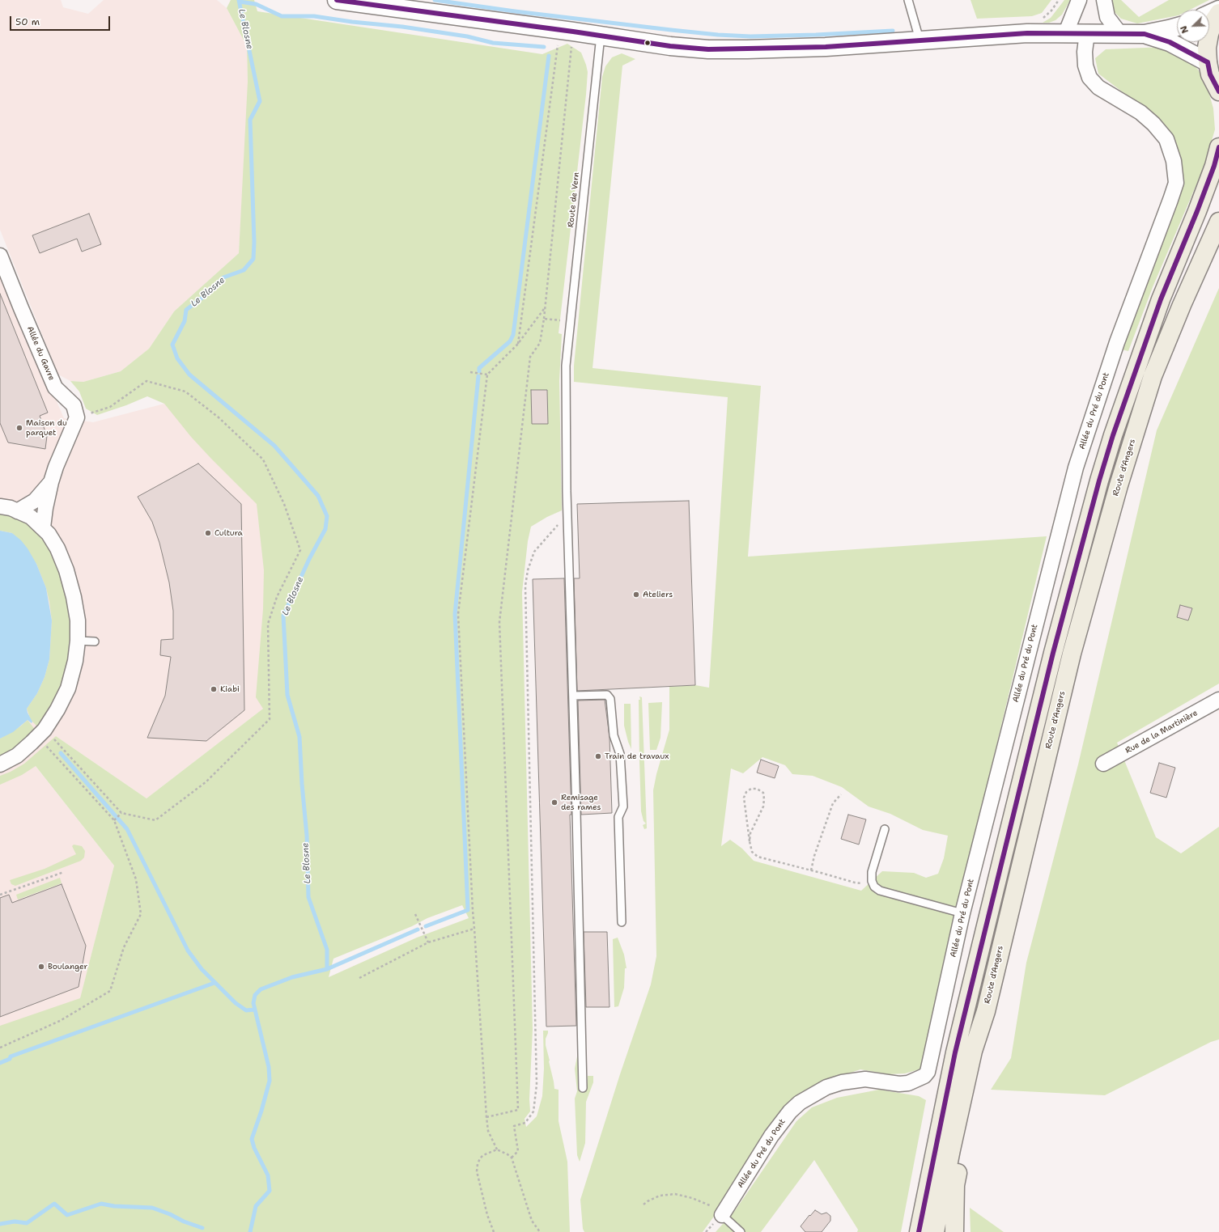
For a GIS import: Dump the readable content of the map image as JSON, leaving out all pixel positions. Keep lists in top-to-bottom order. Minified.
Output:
{"streets":{"main road":["Route d'Angers"],"street":["Allée du Gavre","Allée du Pré du Pont","Rue de la Martinière"],"lane":["Route de Vern"]},"water":["Le Blosne"],"places":["Maison du parquet","Cultura","Ateliers","Kiabi","Train de travaux","Remisage des rames","Boulanger"],"scale_bar":"50 m","north":"bottom left"}
